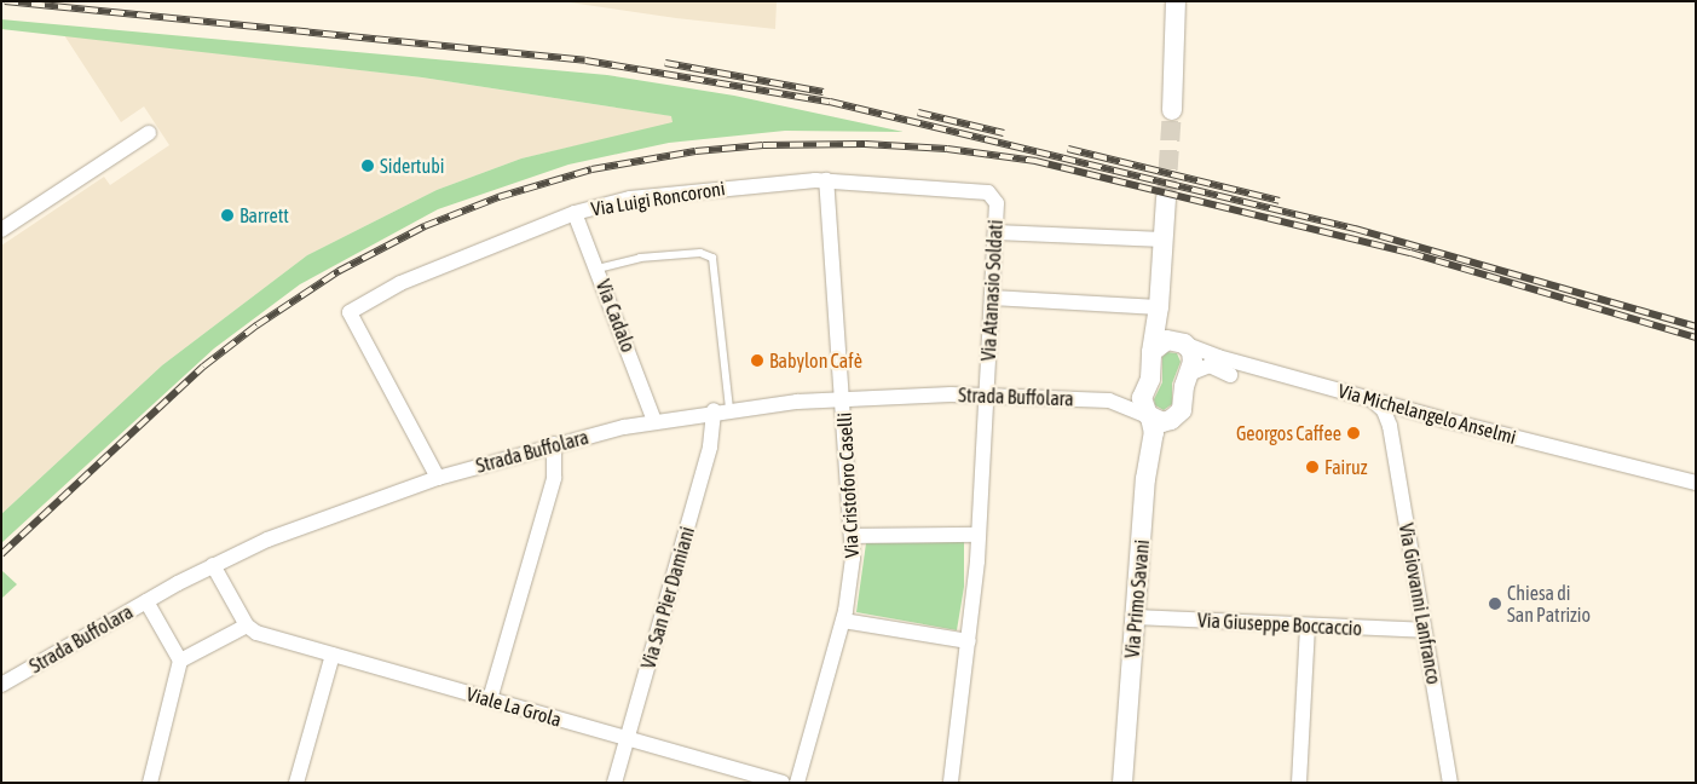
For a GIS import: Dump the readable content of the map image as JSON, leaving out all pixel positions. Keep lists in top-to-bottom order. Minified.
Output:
{"streets":{"street":["Via Luigi Roncoroni","Via Atanasio Soldati","Via Cadalo","Strada Buffolara","Via Michelangelo Anselmi","Via Cristoforo Caselli","Via San Pier Damiani","Via Primo Savani","Via Giovanni Lanfranco","Via Giuseppe Boccaccio","Viale La Grola"]},"crossings":[["Via Luigi Roncoroni","Via Atanasio Soldati"],["Via Luigi Roncoroni","Via Cadalo"],["Via Luigi Roncoroni","Strada Buffolara"],["Via Luigi Roncoroni","Via Cristoforo Caselli"],["Via Atanasio Soldati","Strada Buffolara"],["Via Cadalo","Strada Buffolara"],["Strada Buffolara","Via Cristoforo Caselli"],["Strada Buffolara","Via San Pier Damiani"],["Strada Buffolara","Via Primo Savani"],["Via Michelangelo Anselmi","Via Giovanni Lanfranco"],["Via San Pier Damiani","Viale La Grola"],["Via Primo Savani","Via Giuseppe Boccaccio"],["Via Giovanni Lanfranco","Via Giuseppe Boccaccio"]],"places":["Sidertubi","Barrett","Babylon Cafè","Georgos Caffee","Fairuz","Chiesa di San Patrizio"]}
